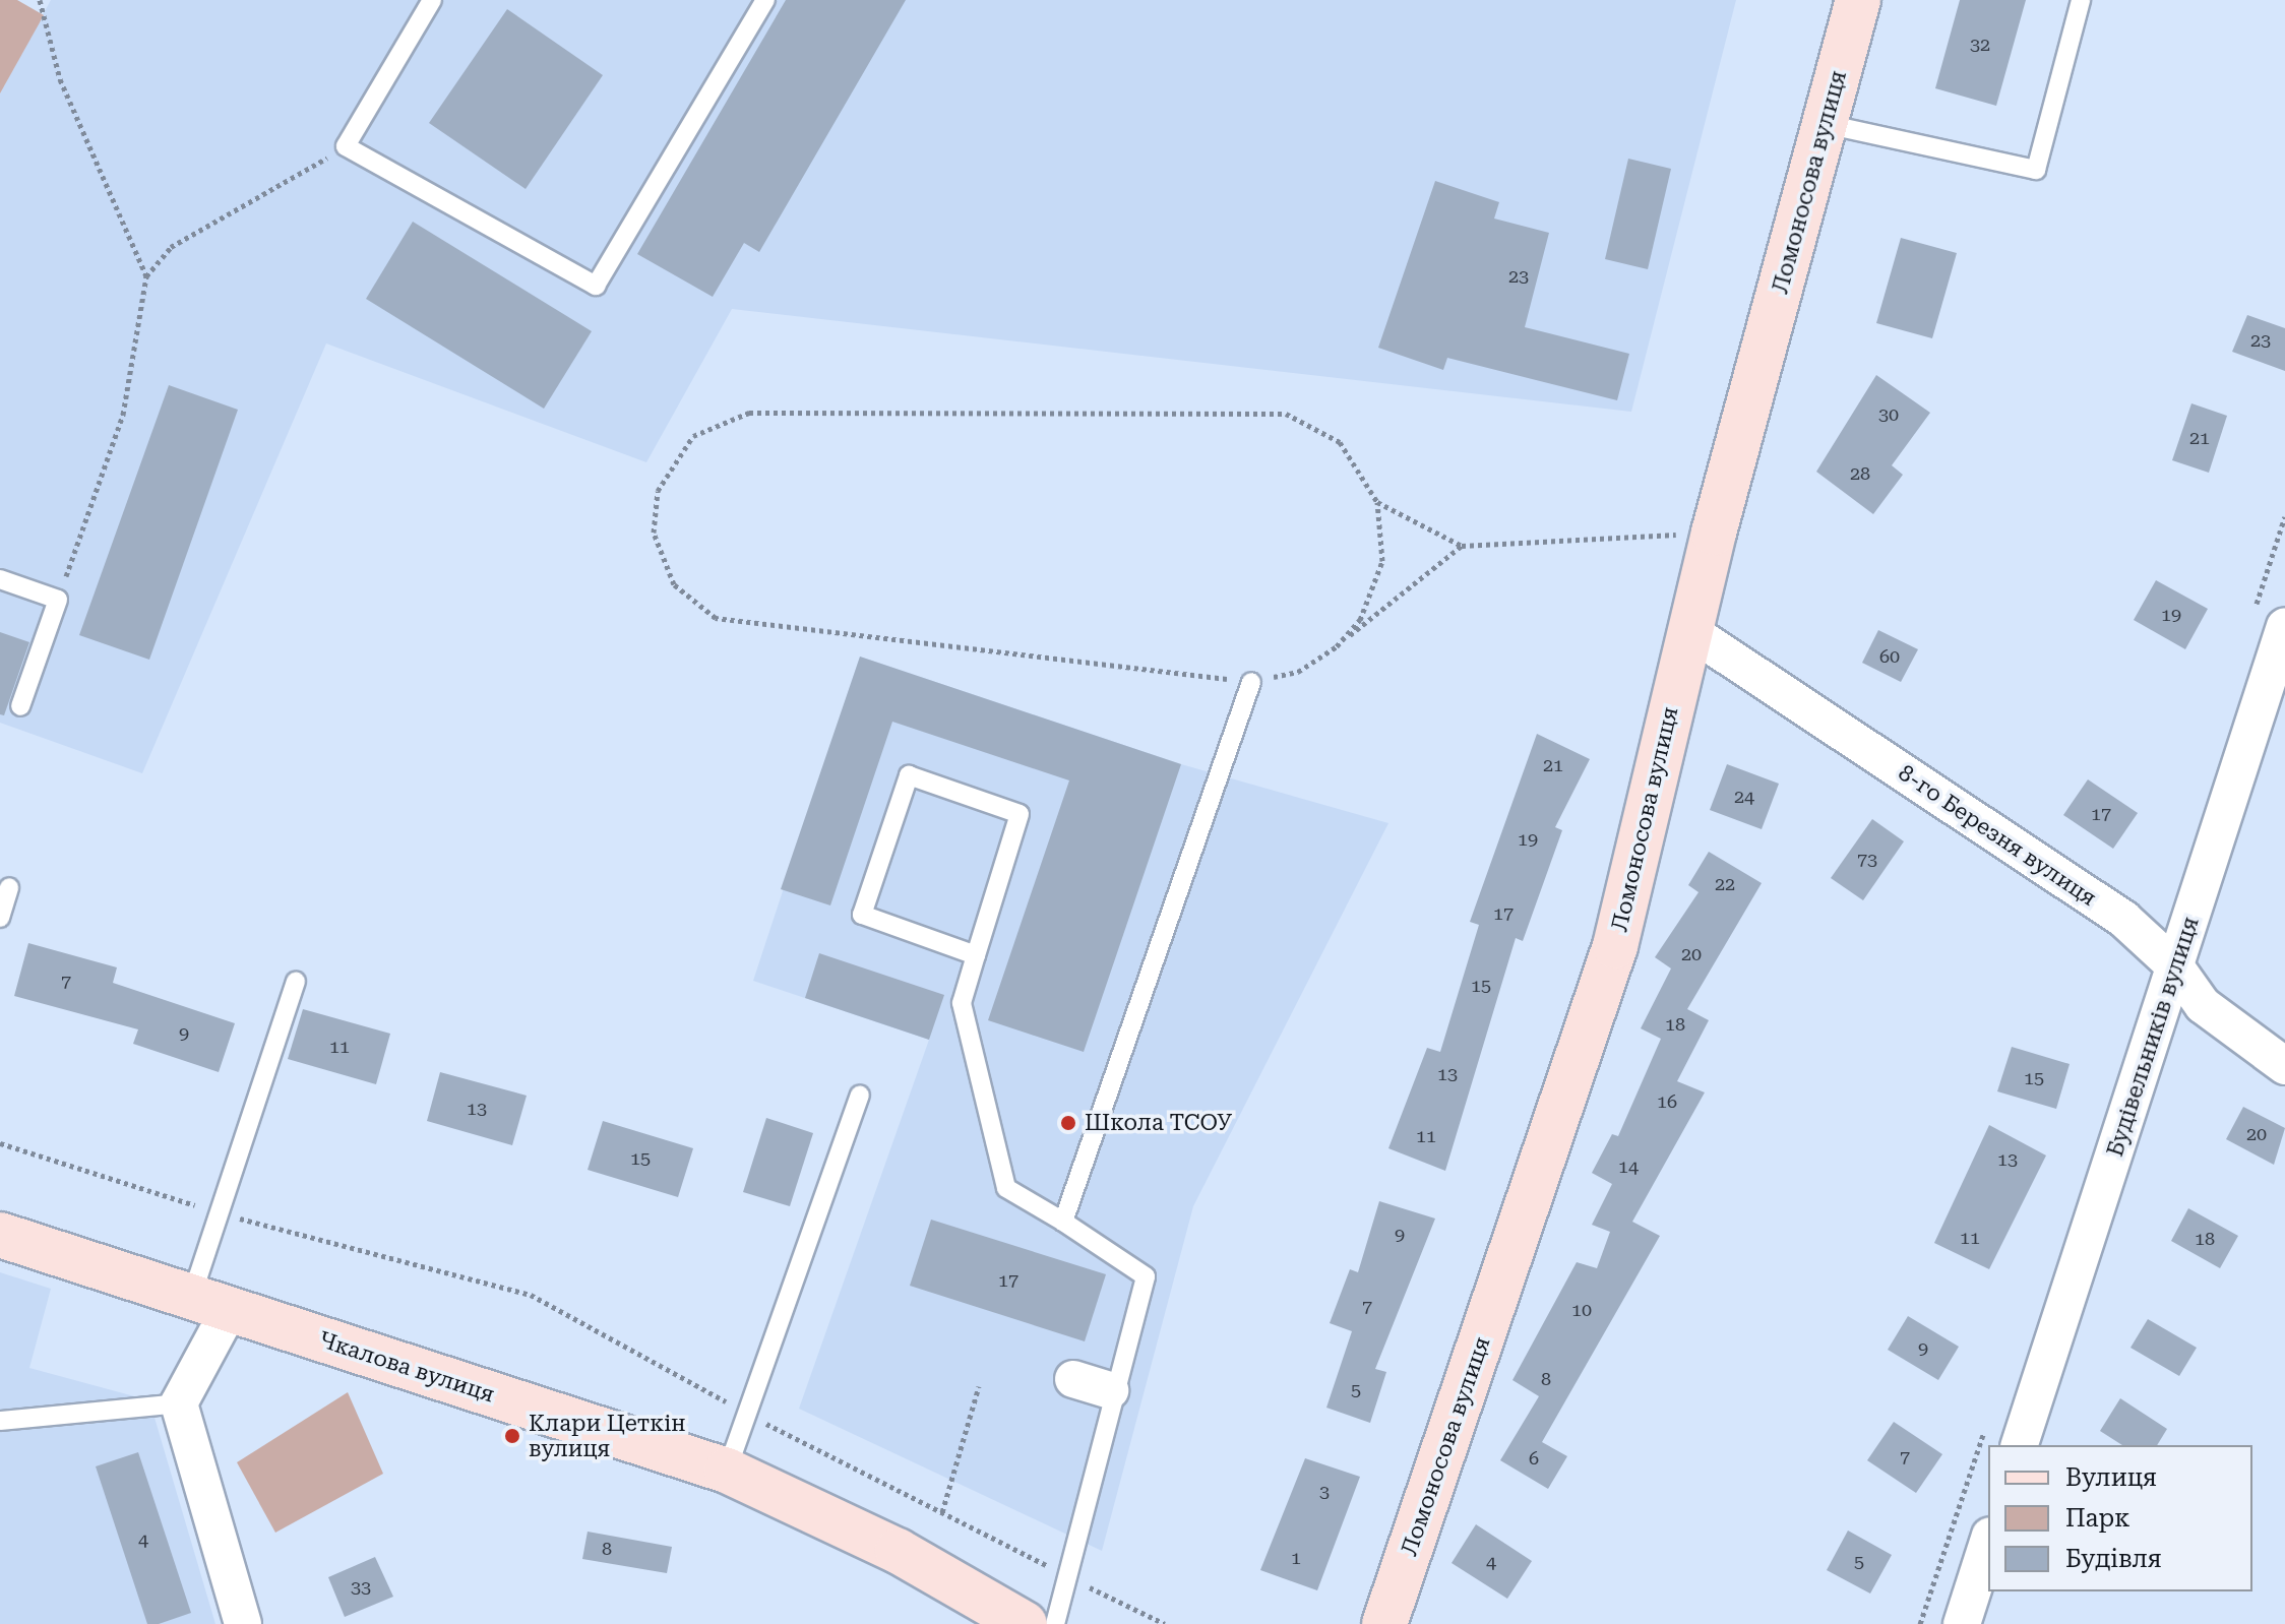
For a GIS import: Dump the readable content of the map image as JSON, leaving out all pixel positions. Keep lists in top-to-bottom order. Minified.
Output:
{"streets":{"street":["Ломоносова вулиця","8-го Березня вулиця","Будівельників вулиця","Чкалова вулиця"]},"crossings":[["Ломоносова вулиця","8-го Березня вулиця"],["8-го Березня вулиця","Будівельників вулиця"]],"places":["Школа ТСОУ","Клари Цеткін вулиця"],"house_numbers":["32","23","23","30","21","28","19","60","21","24","17","19","73","22","17","20","7","15","18","9","11","13","15","16","13","20","11","15","13","14","9","11","18","17","7","10","9","8","5","7","6","3","4","8","1","4","5","33"],"legend":["Вулиця","Парк","Будівля"]}
